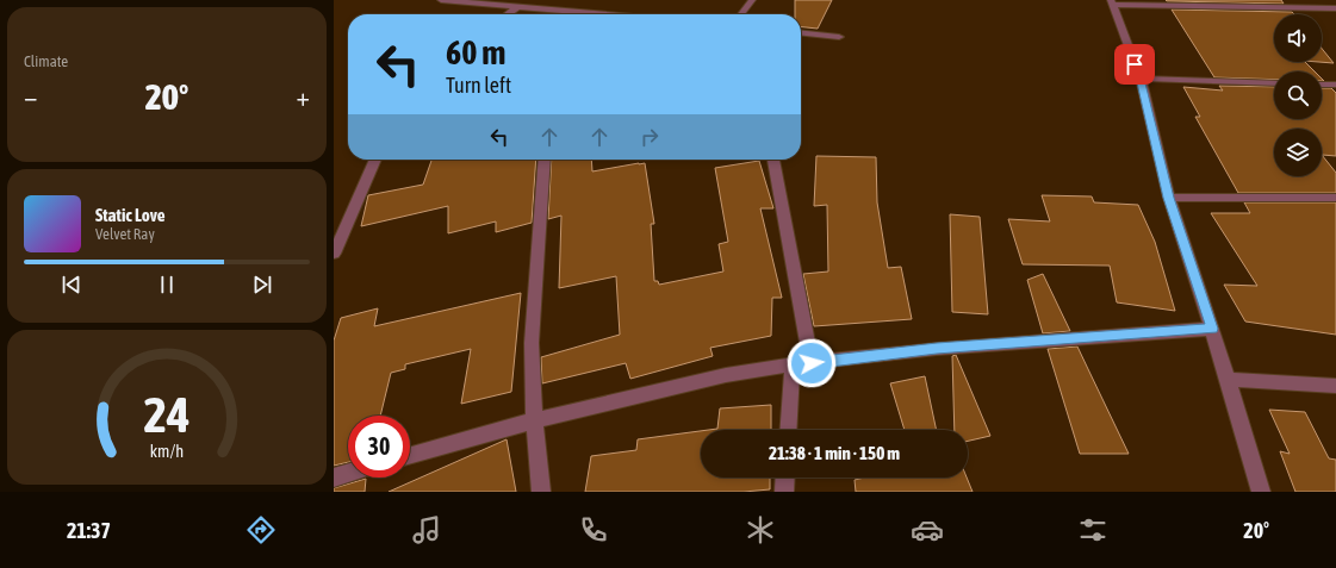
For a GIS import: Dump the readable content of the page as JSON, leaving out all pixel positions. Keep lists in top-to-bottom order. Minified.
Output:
{"page":{"tile":"Climate","turn":["60 m","Turn left"],"heat":["−","20°","+"],"song":["Static Love","Velvet Ray"],"limit":"30","trip":"21:38 · 1 min · 150 m","tabs":["21:37","20°"],"gauge":["24","km/h"]}}
